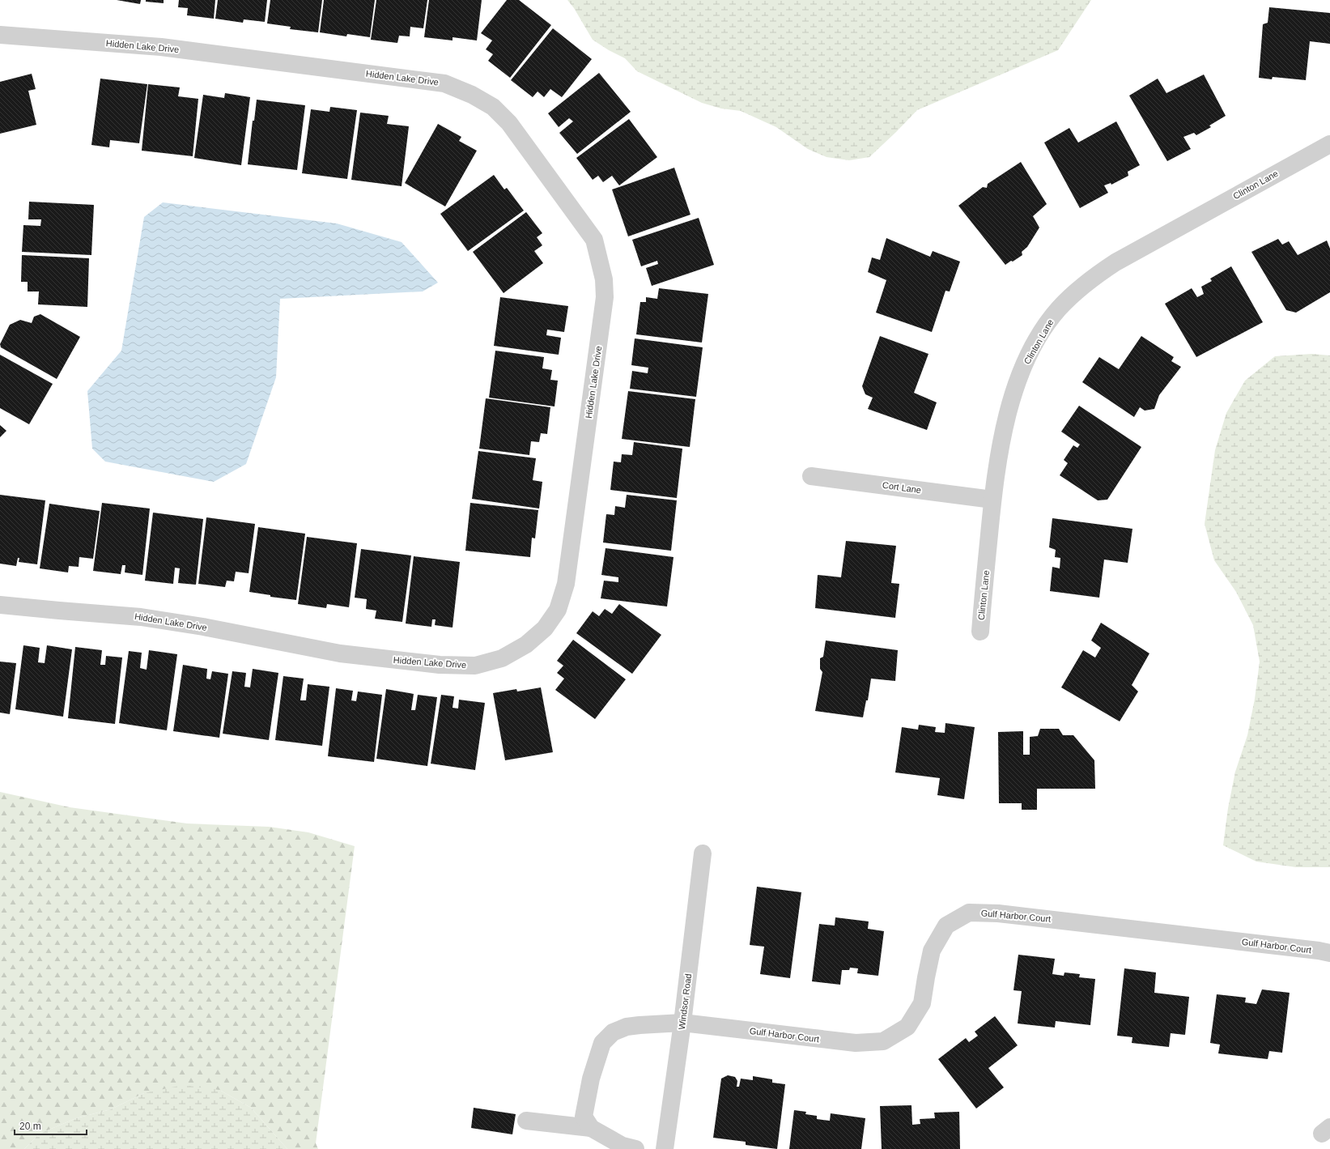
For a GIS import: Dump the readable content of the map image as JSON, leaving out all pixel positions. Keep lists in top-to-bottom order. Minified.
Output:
{"streets":{"street":["Hidden Lake Drive","Clinton Lane","Cort Lane","Gulf Harbor Court","Windsor Road"]},"crossings":[["Clinton Lane","Cort Lane"],["Gulf Harbor Court","Windsor Road"]],"scale_bar":"20 m"}
